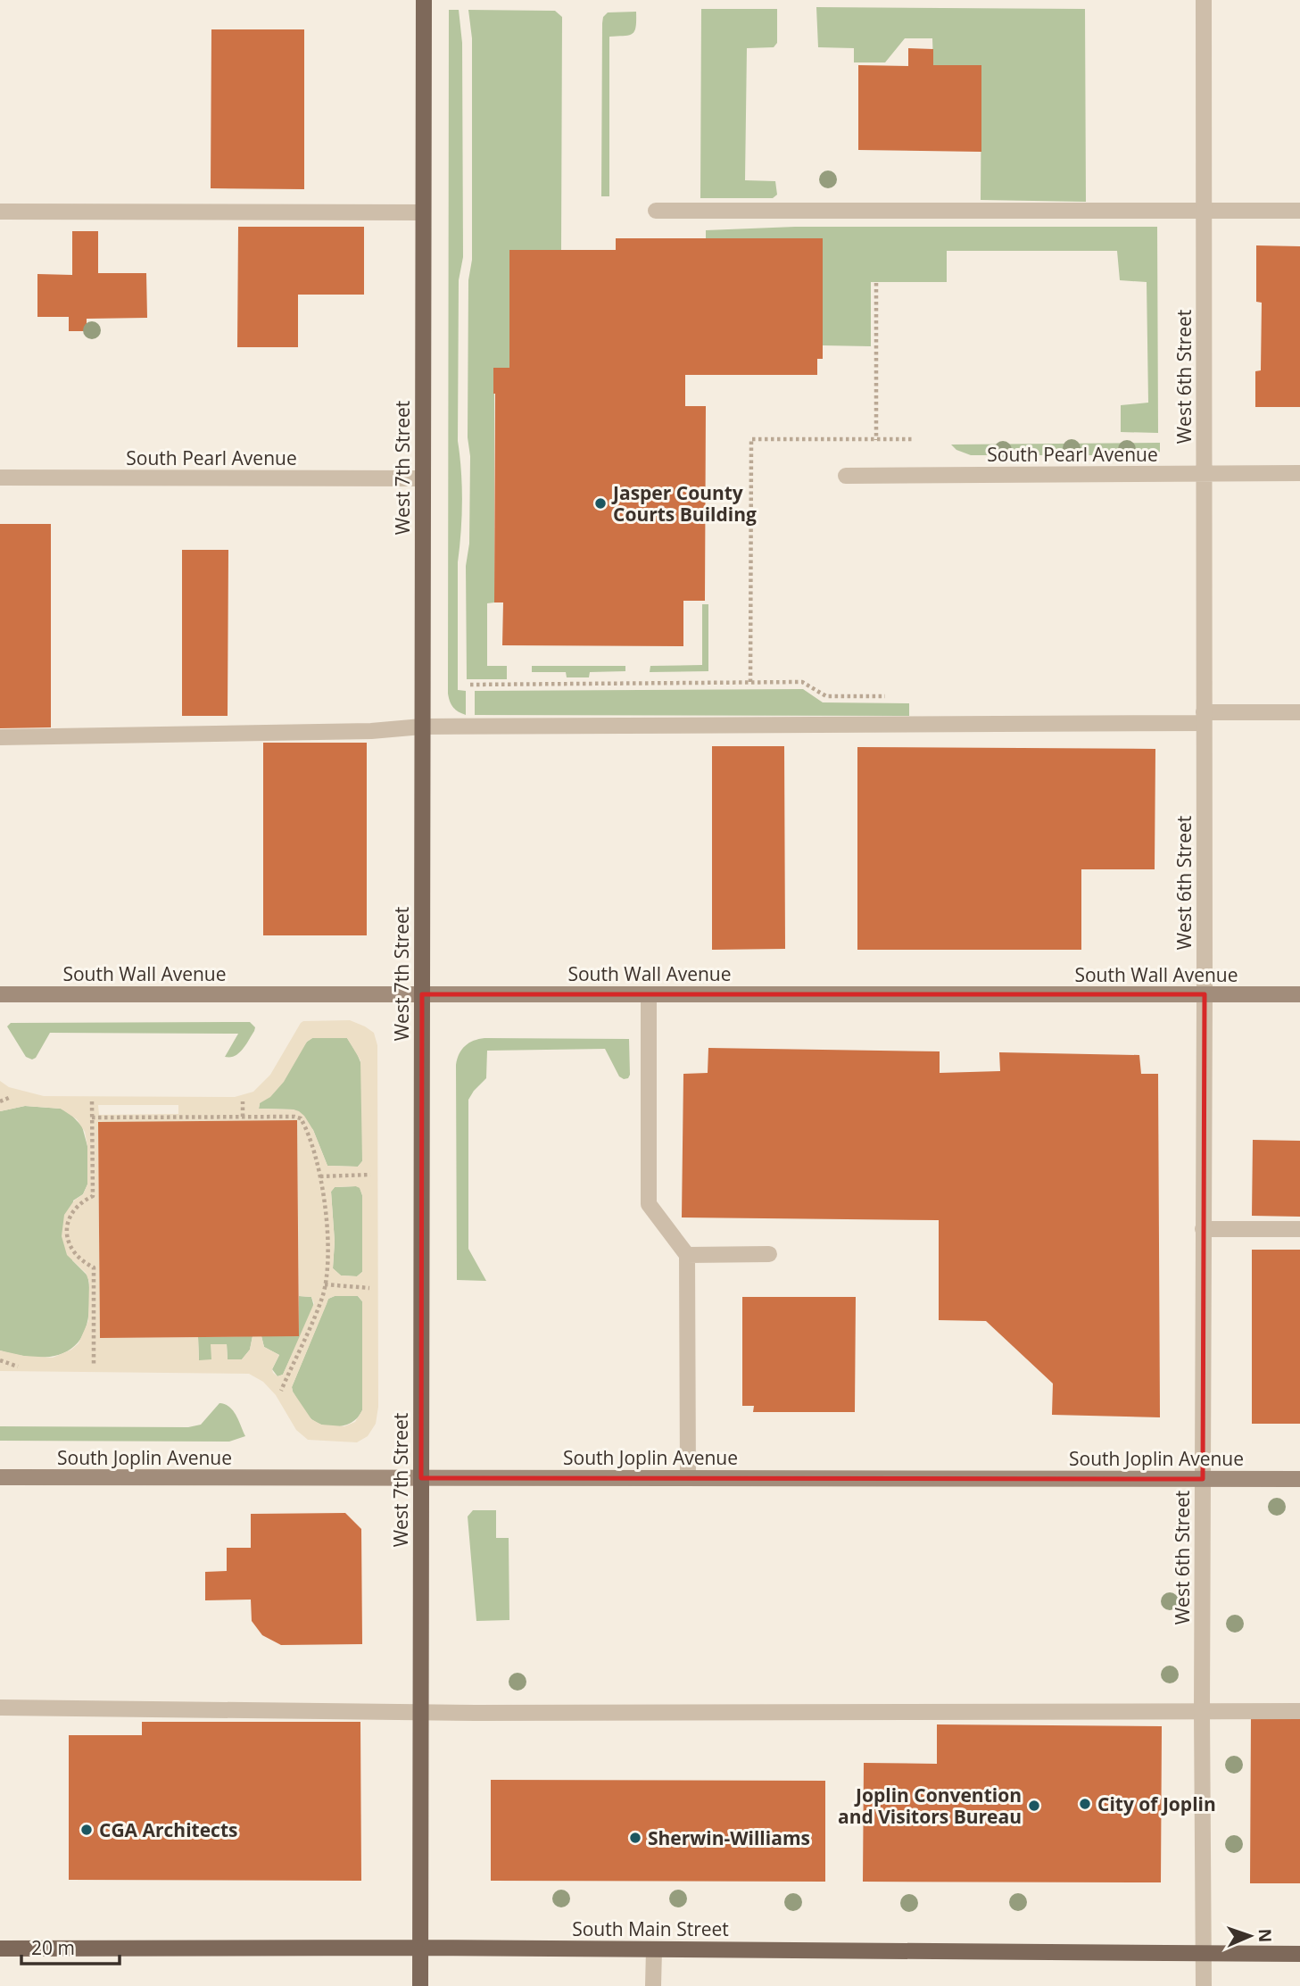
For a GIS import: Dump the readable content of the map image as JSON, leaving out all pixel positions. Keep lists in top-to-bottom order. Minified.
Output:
{"streets":{"main road":["West 7th Street","South Main Street"],"street":["West 6th Street","South Pearl Avenue","South Wall Avenue","South Joplin Avenue"]},"crossings":[["West 6th Street","South Pearl Avenue"],["West 6th Street","South Wall Avenue"],["West 6th Street","South Joplin Avenue"],["West 6th Street","South Main Street"],["South Pearl Avenue","West 7th Street"],["West 7th Street","South Wall Avenue"],["West 7th Street","South Joplin Avenue"],["West 7th Street","South Main Street"]],"places":["Jasper County Courts Building","City of Joplin","Joplin Convention and Visitors Bureau","CGA Architects","Sherwin-Williams"],"scale_bar":"20 m","north":"right"}
